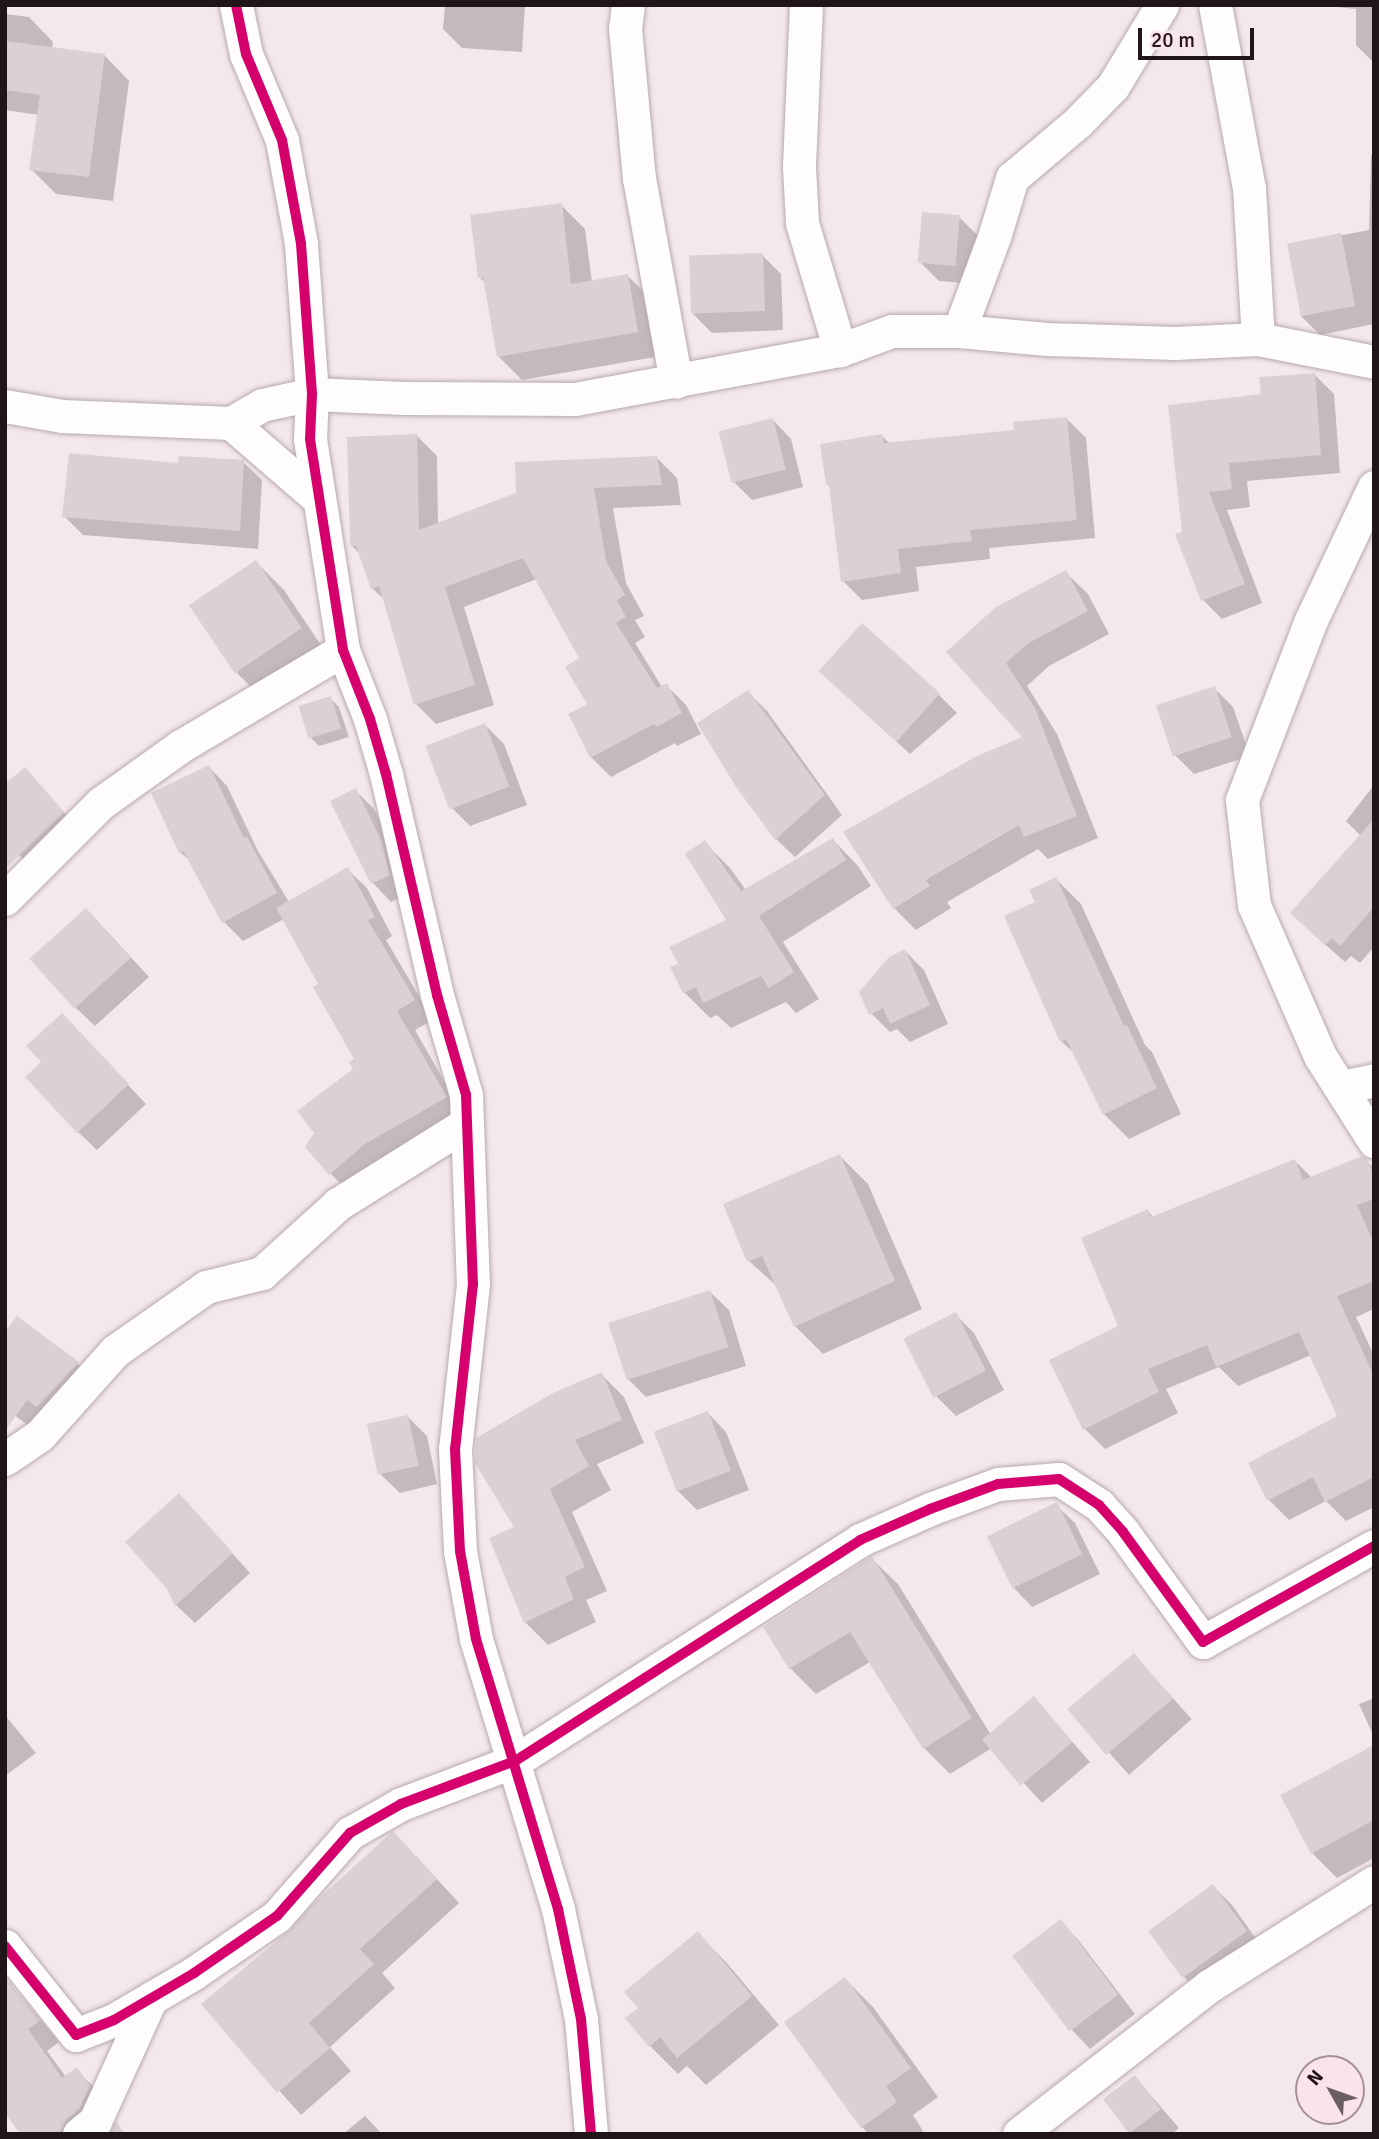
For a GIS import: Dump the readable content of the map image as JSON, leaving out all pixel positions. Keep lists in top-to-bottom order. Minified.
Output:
{"scale_bar":"20 m","north":"top left"}
